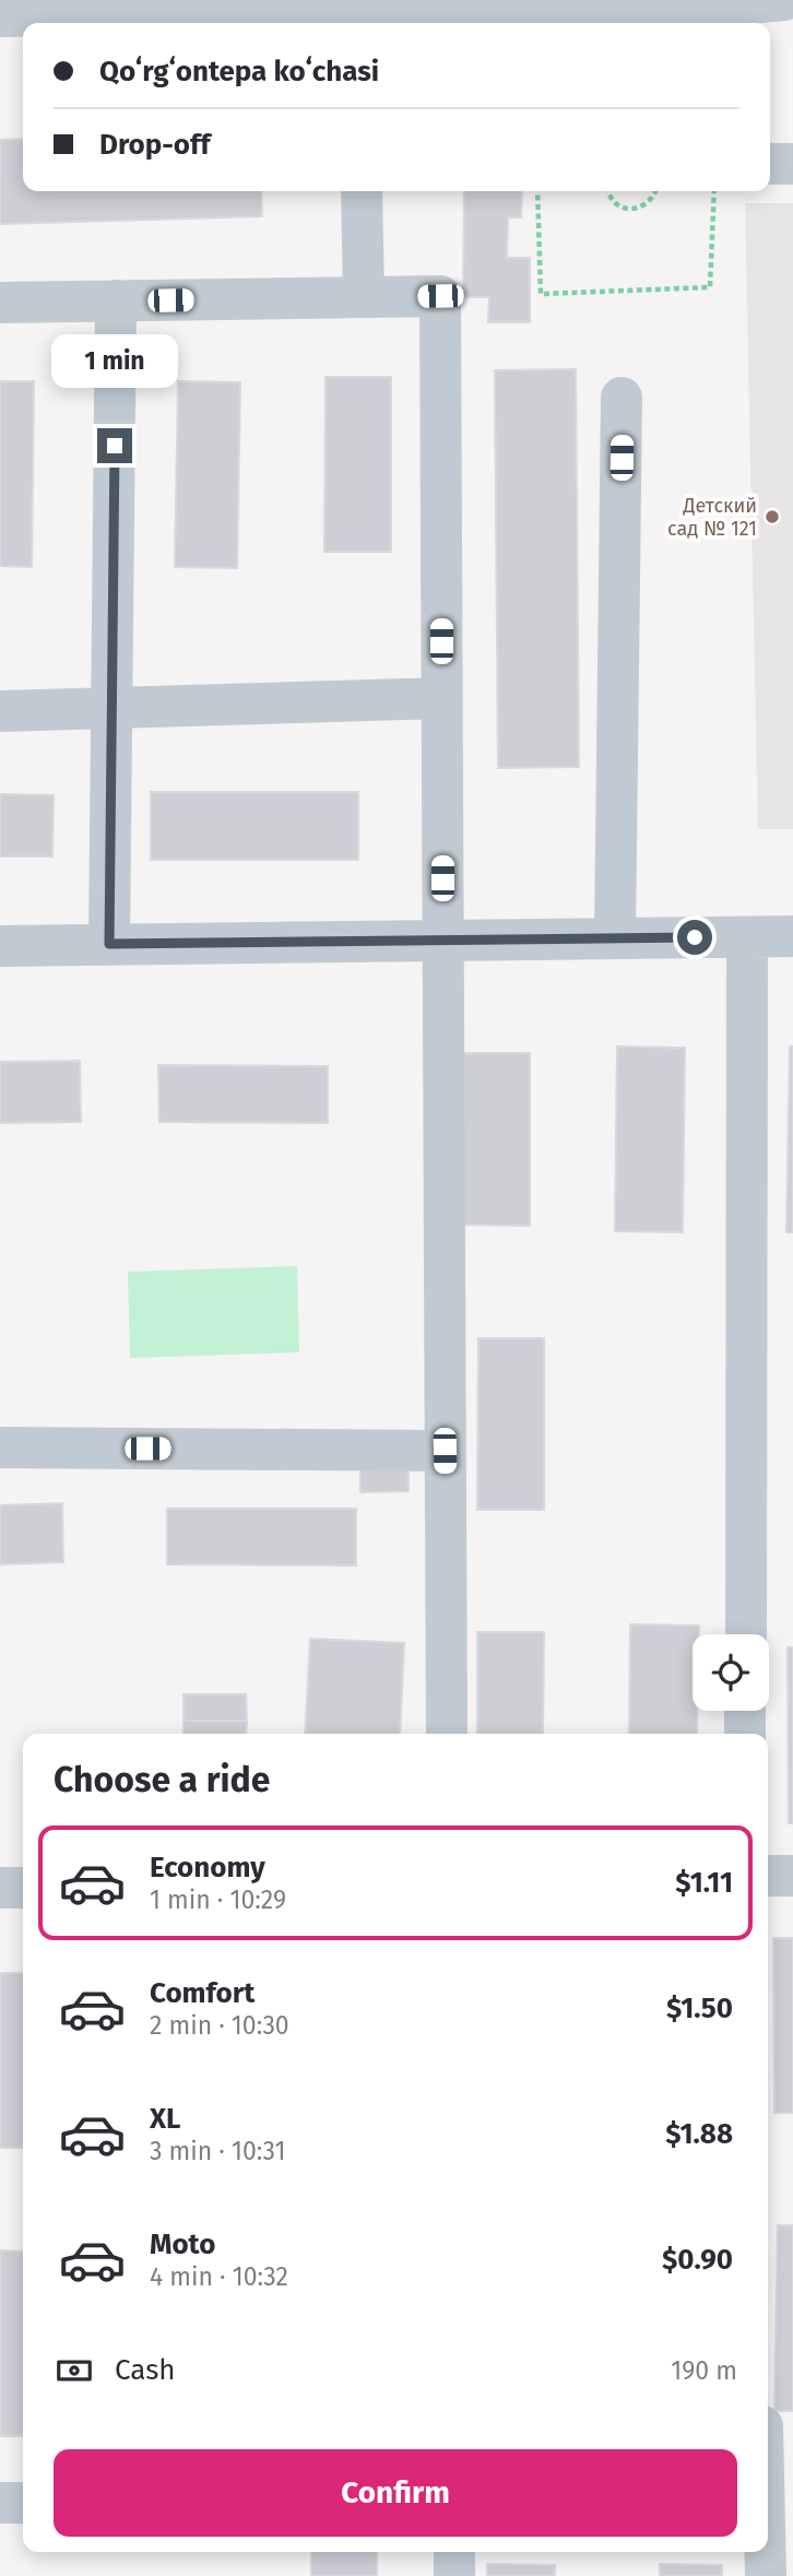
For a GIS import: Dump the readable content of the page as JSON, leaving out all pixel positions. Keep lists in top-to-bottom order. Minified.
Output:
{"places":["Детский сад № 121"],"page":{"banner":["Qoʻrgʻontepa koʻchasi","Drop-off"],"bubble":"1 min","heading":"Choose a ride","list":[{"name":"Economy","note":"1 min · 10:29","value":"$1.11"},{"name":"Comfort","note":"2 min · 10:30","value":"$1.50"},{"name":"XL","note":"3 min · 10:31","value":"$1.88"},{"name":"Moto","note":"4 min · 10:32","value":"$0.90"}],"pay":["Cash","190 m"],"buttons":"Confirm"}}
